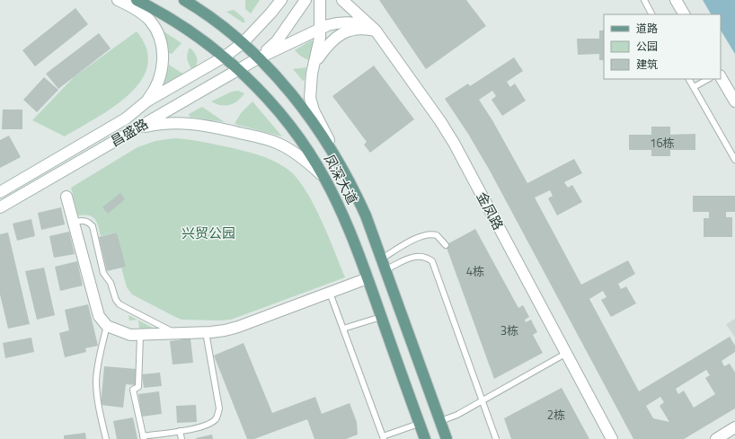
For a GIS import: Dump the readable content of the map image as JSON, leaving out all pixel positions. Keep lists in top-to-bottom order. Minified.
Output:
{"streets":{"main road":["凤深大道"],"street":["昌盛路","金凤路"]},"crossings":[["昌盛路","凤深大道"]],"parks":["兴贸公园"],"house_numbers":["16栋","4栋","3栋","2栋"],"legend":["道路","公园","建筑"]}
